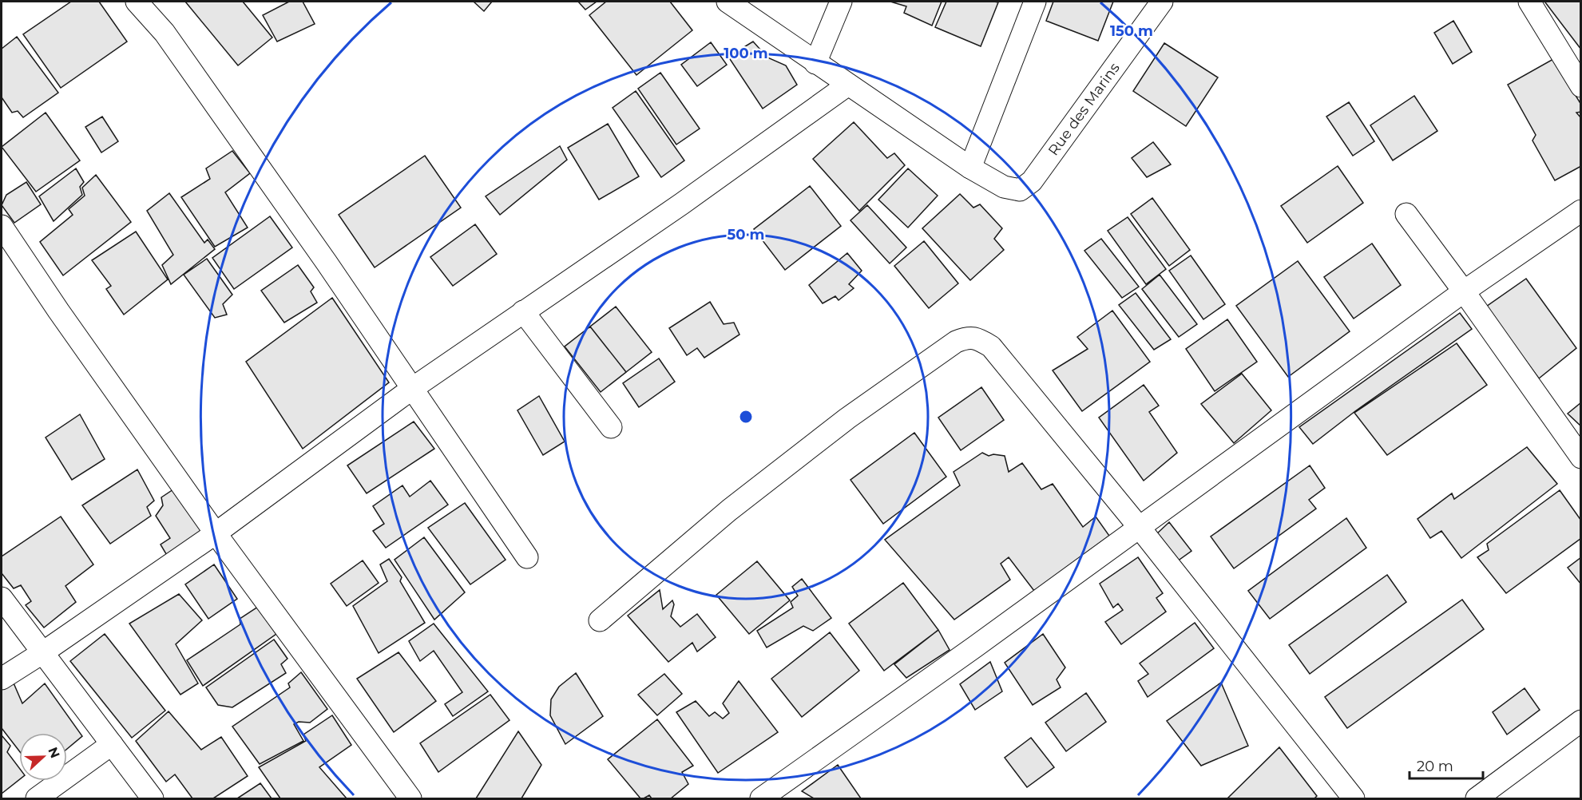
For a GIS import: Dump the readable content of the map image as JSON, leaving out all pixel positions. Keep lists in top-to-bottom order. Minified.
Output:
{"streets":{"street":["Rue des Marins"]},"scale_bar":"20 m","north":"right","rings":["150 m","100 m","50 m"]}
